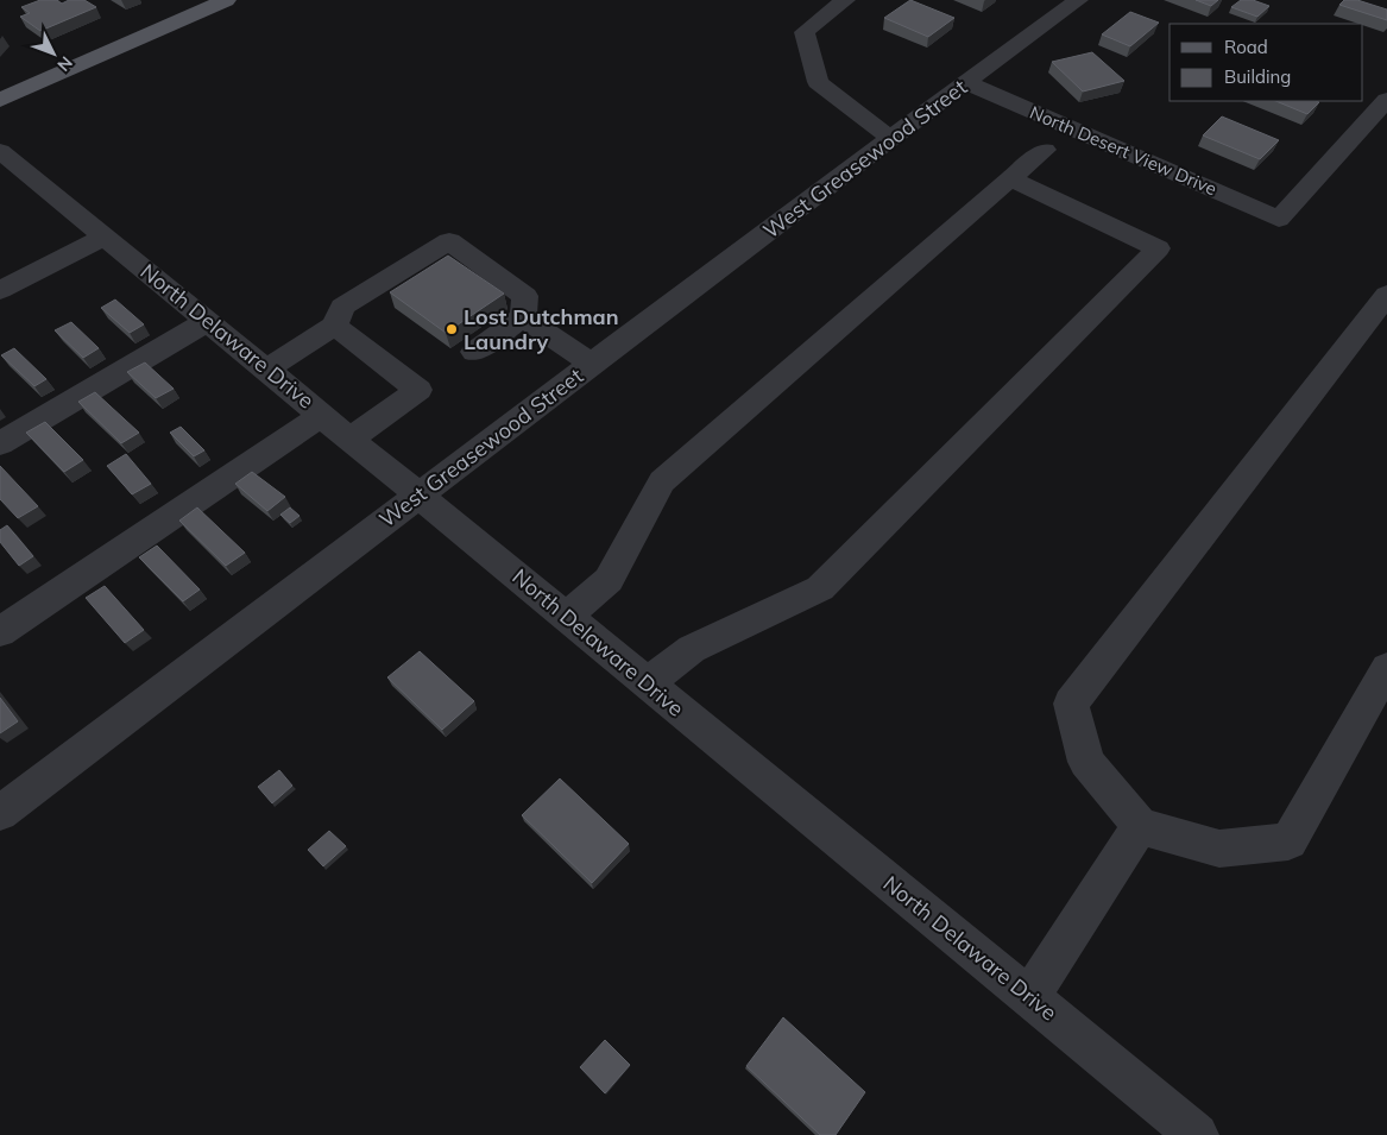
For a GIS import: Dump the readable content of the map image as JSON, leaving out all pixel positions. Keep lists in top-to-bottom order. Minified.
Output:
{"streets":{"street":["North Desert View Drive","West Greasewood Street","North Delaware Drive"]},"crossings":[["North Desert View Drive","West Greasewood Street"],["West Greasewood Street","North Delaware Drive"]],"places":["Lost Dutchman Laundry"],"legend":["Road","Building"],"north":"bottom right"}
